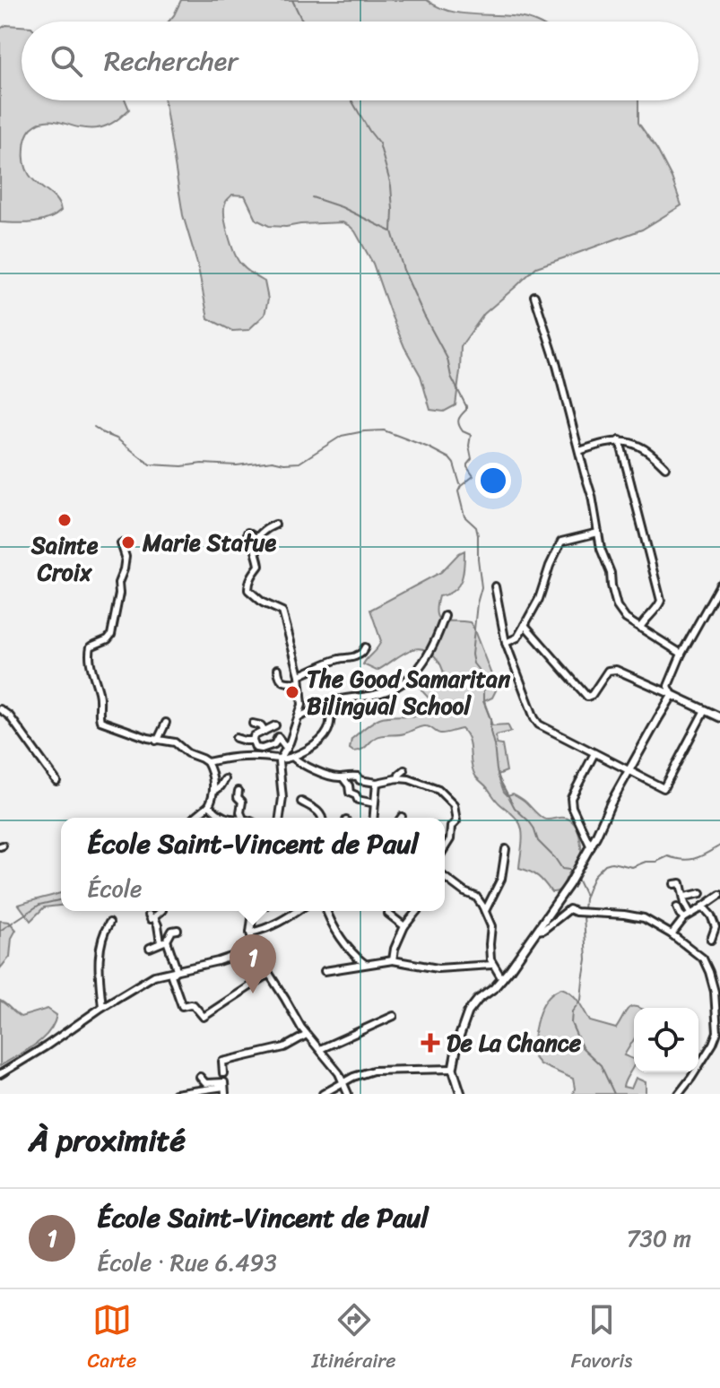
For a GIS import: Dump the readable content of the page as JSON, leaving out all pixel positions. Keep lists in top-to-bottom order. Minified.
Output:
{"places":{"other":["Sainte Croix","Marie Statue","The Good Samaritan Bilingual School"],"health":["De La Chance"]},"page":{"search":"Rechercher","popup":["École Saint-Vincent de Paul","École"],"pins":"1","heading":"À proximité","list":[{"mark":"1","name":"École Saint-Vincent de Paul","note":"École · Rue 6.493","value":"730 m"}],"nav":["Carte","Itinéraire","Favoris"]}}
